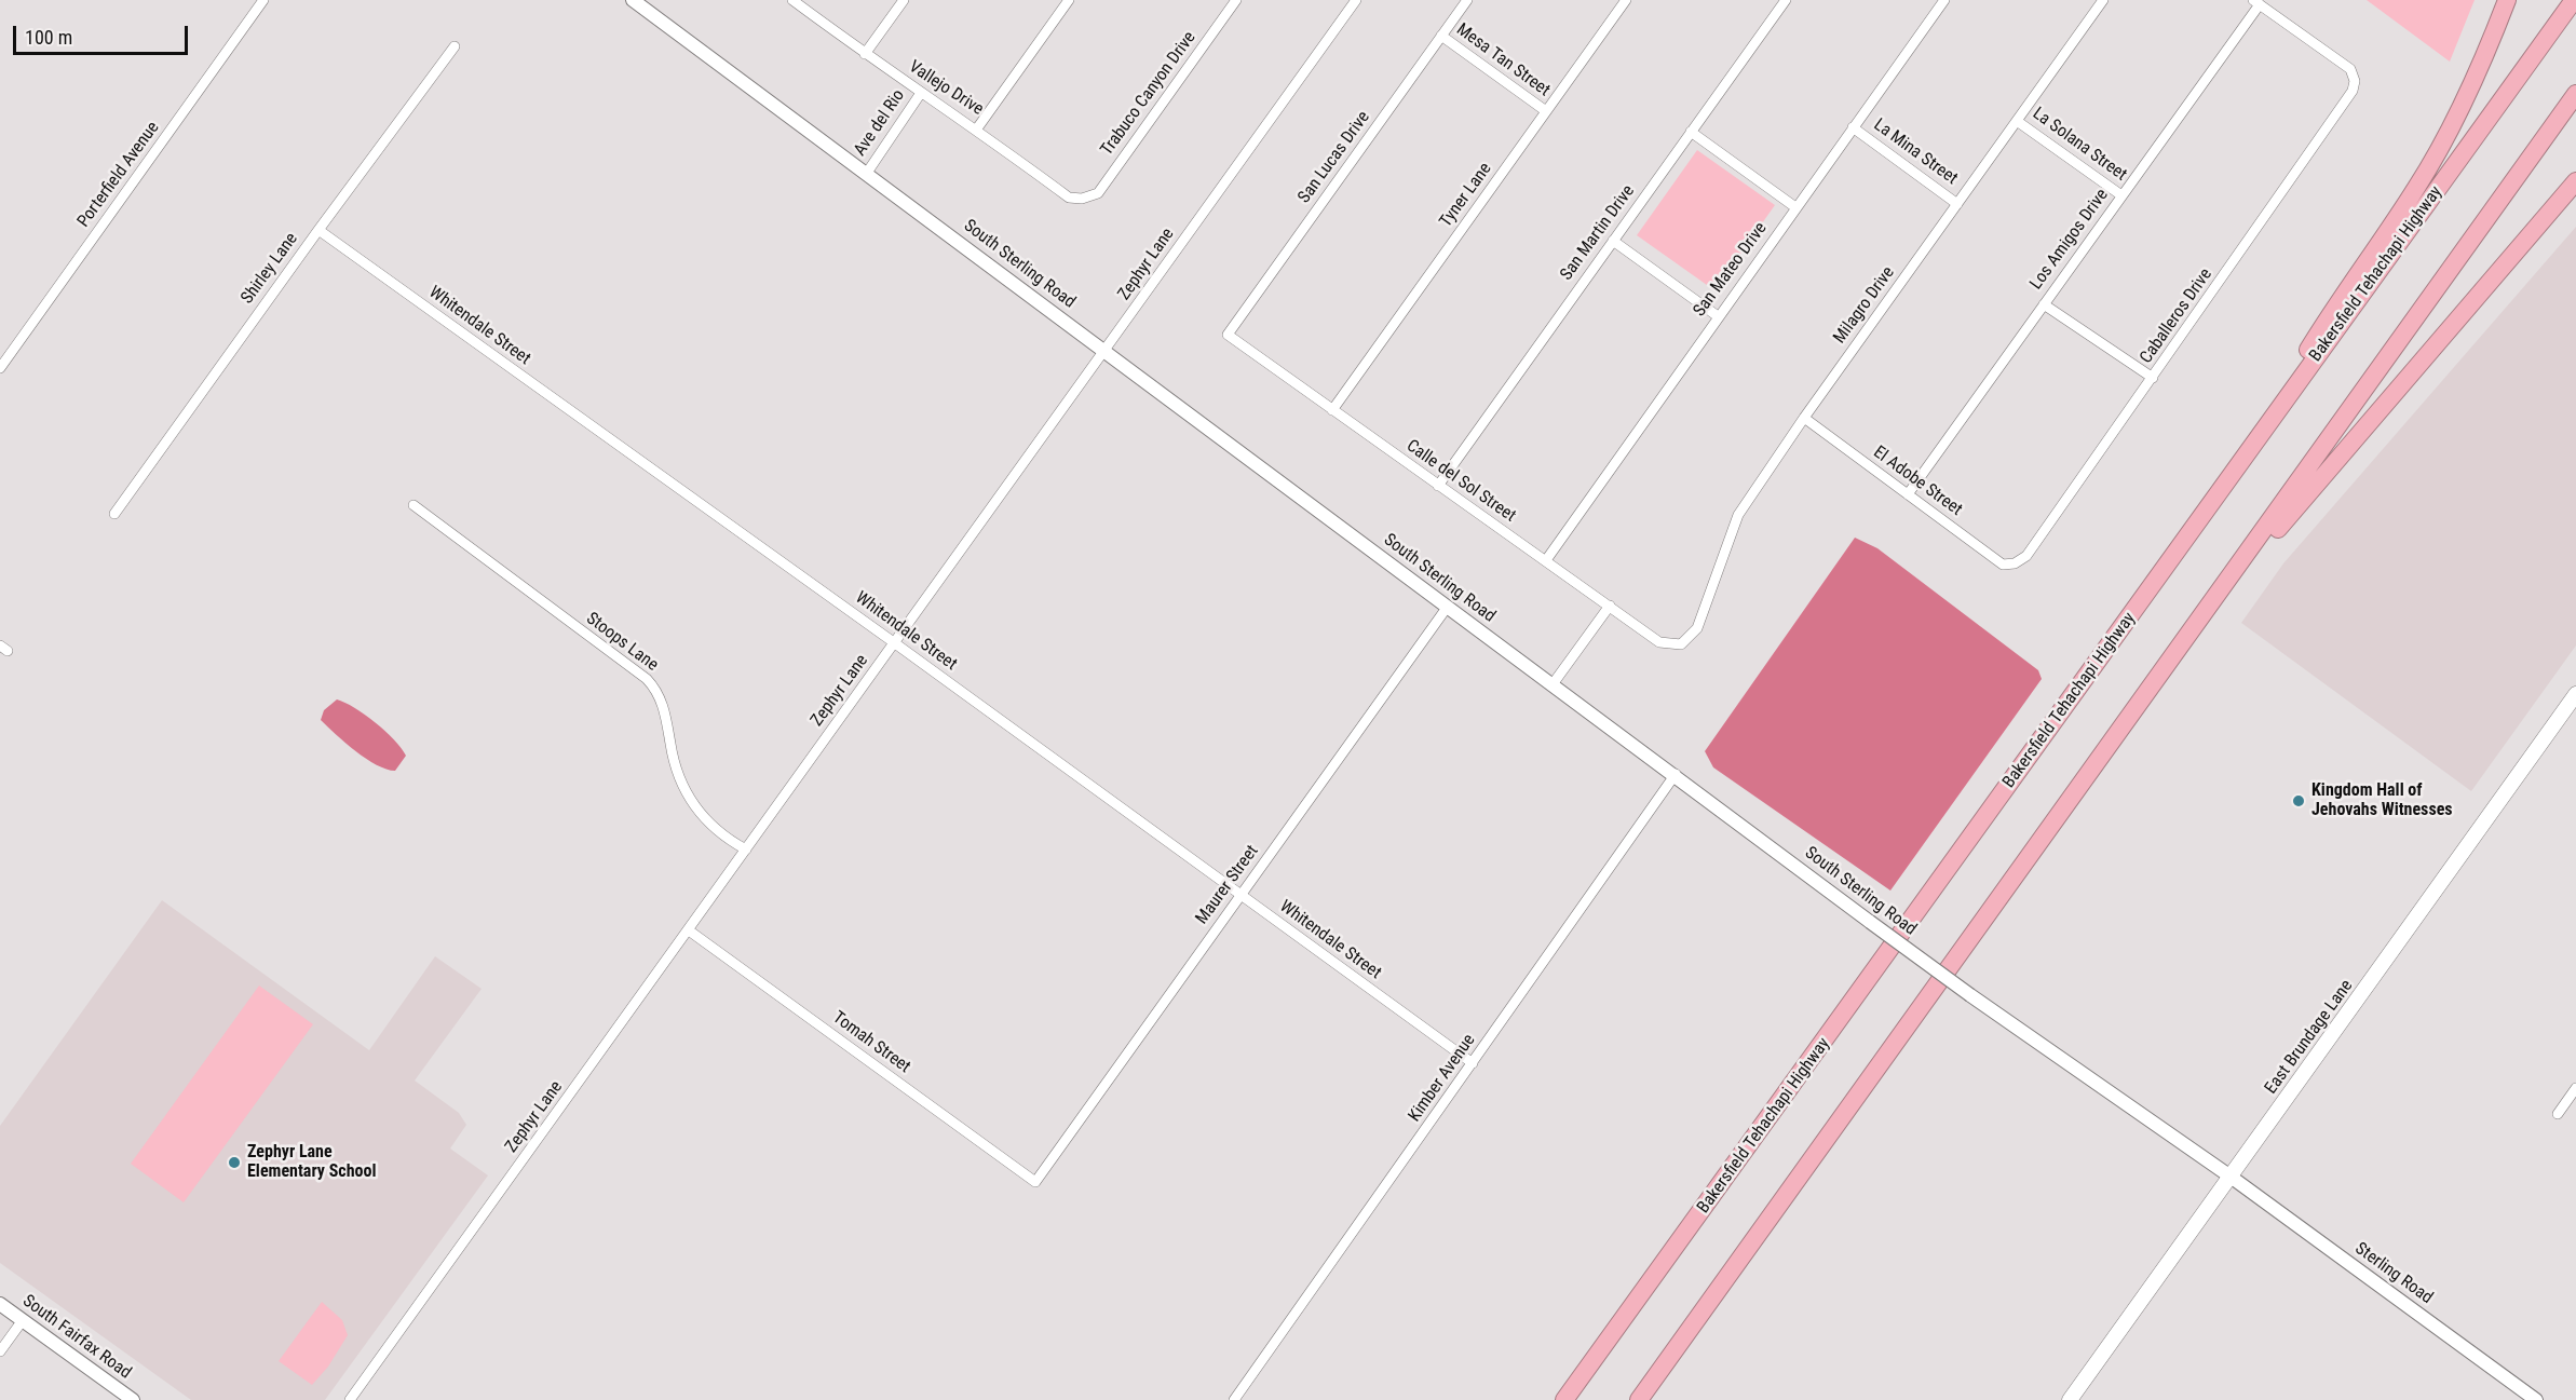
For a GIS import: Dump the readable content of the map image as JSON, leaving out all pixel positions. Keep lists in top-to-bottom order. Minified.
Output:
{"streets":{"highway":["Bakersfield Tehachapi Highway"],"main road":["East Brundage Lane"],"street":["Mesa Tan Street","Vallejo Drive","Trabuco Canyon Drive","Ave del Rio","La Solana Street","La Mina Street","San Lucas Drive","Porterfield Avenue","Tyner Lane","San Martin Drive","Los Amigos Drive","South Sterling Road","Zephyr Lane","Shirley Lane","San Mateo Drive","Milagro Drive","Caballeros Drive","Whitendale Street","Calle del Sol Street","El Adobe Street","Stoops Lane","Maurer Street","Tomah Street","Kimber Avenue","Sterling Road","South Fairfax Road"]},"crossings":[["Mesa Tan Street","San Lucas Drive"],["Mesa Tan Street","Tyner Lane"],["Vallejo Drive","Trabuco Canyon Drive"],["Vallejo Drive","Ave del Rio"],["Ave del Rio","South Sterling Road"],["La Solana Street","Los Amigos Drive"],["La Solana Street","Milagro Drive"],["La Mina Street","San Mateo Drive"],["La Mina Street","Milagro Drive"],["San Lucas Drive","Calle del Sol Street"],["Tyner Lane","Calle del Sol Street"],["San Martin Drive","Calle del Sol Street"],["Los Amigos Drive","Caballeros Drive"],["Los Amigos Drive","El Adobe Street"],["South Sterling Road","Zephyr Lane"],["South Sterling Road","Maurer Street"],["South Sterling Road","East Brundage Lane"],["South Sterling Road","Kimber Avenue"],["South Sterling Road","Sterling Road"],["Zephyr Lane","Whitendale Street"],["Zephyr Lane","Stoops Lane"],["Zephyr Lane","Tomah Street"],["Shirley Lane","Whitendale Street"],["San Mateo Drive","Calle del Sol Street"],["Milagro Drive","Calle del Sol Street"],["Milagro Drive","El Adobe Street"],["Caballeros Drive","El Adobe Street"],["Whitendale Street","Maurer Street"],["Whitendale Street","Kimber Avenue"],["Maurer Street","Tomah Street"],["East Brundage Lane","Sterling Road"]],"places":["Kingdom Hall of Jehovahs Witnesses","Zephyr Lane Elementary School"],"scale_bar":"100 m"}
